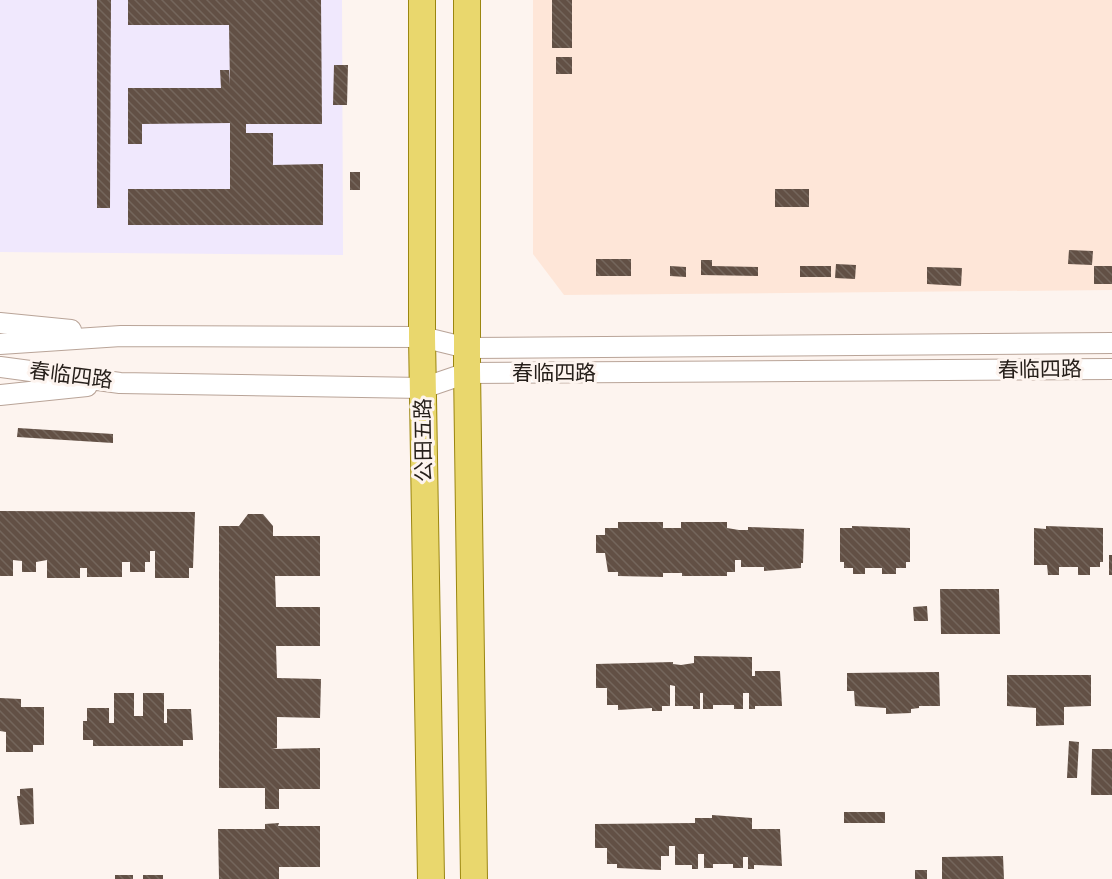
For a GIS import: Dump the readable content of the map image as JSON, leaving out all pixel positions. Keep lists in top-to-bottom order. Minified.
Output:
{"streets":{"main road":["公田五路"],"street":["春临四路"]},"crossings":[["春临四路","公田五路"]]}
